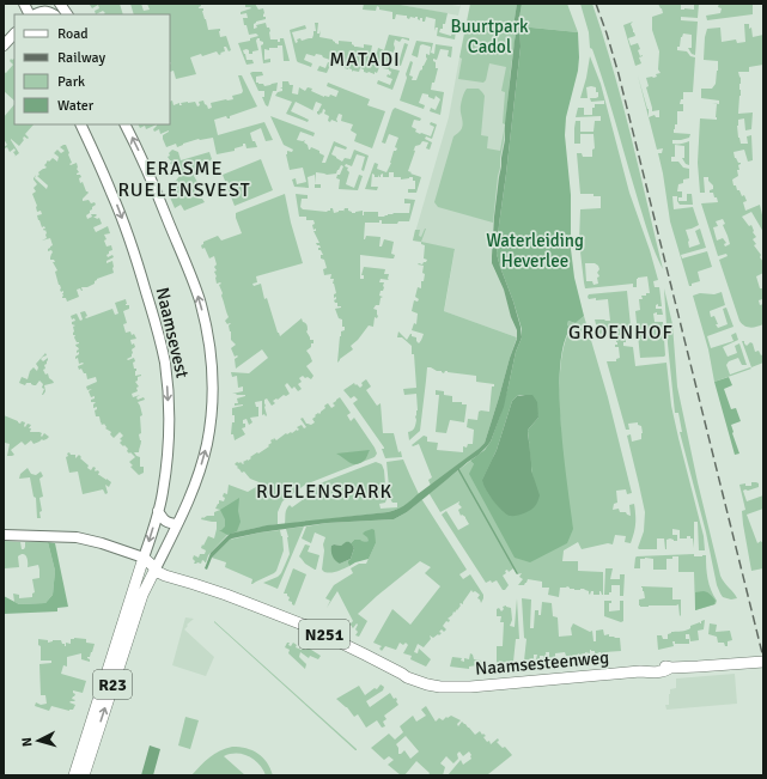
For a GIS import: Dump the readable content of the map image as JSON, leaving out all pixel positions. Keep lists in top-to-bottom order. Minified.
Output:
{"streets":{"main road":["Naamsevest","N251","Naamsesteenweg","R23"]},"crossings":[["Naamsevest","R23"],["Naamsesteenweg","R23"]],"districts":["MATADI","ERASME RUELENSVEST","GROENHOF","RUELENSPARK"],"parks":["Buurtpark Cadol","Waterleiding Heverlee"],"legend":["Road","Railway","Park","Water"],"north":"left"}
